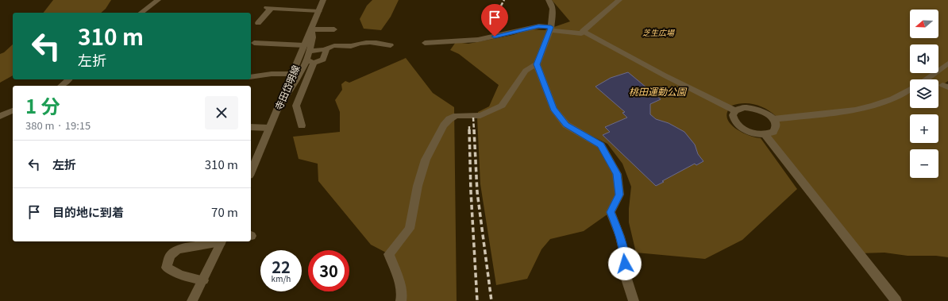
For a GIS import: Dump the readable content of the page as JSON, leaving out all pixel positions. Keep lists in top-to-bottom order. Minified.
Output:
{"streets":{"street":["寺田岱明線"]},"parks":["芝生広場","桃田運動公園"],"north":"left","page":{"map_buttons":["+","−"],"turn":["310 m","左折"],"heading":["1 分","380 m · 19:15"],"list":[{"name":"左折","value":"310 m"},{"name":"目的地に到着","value":"70 m"}],"speed":"22 km/h","limit":"30"}}
